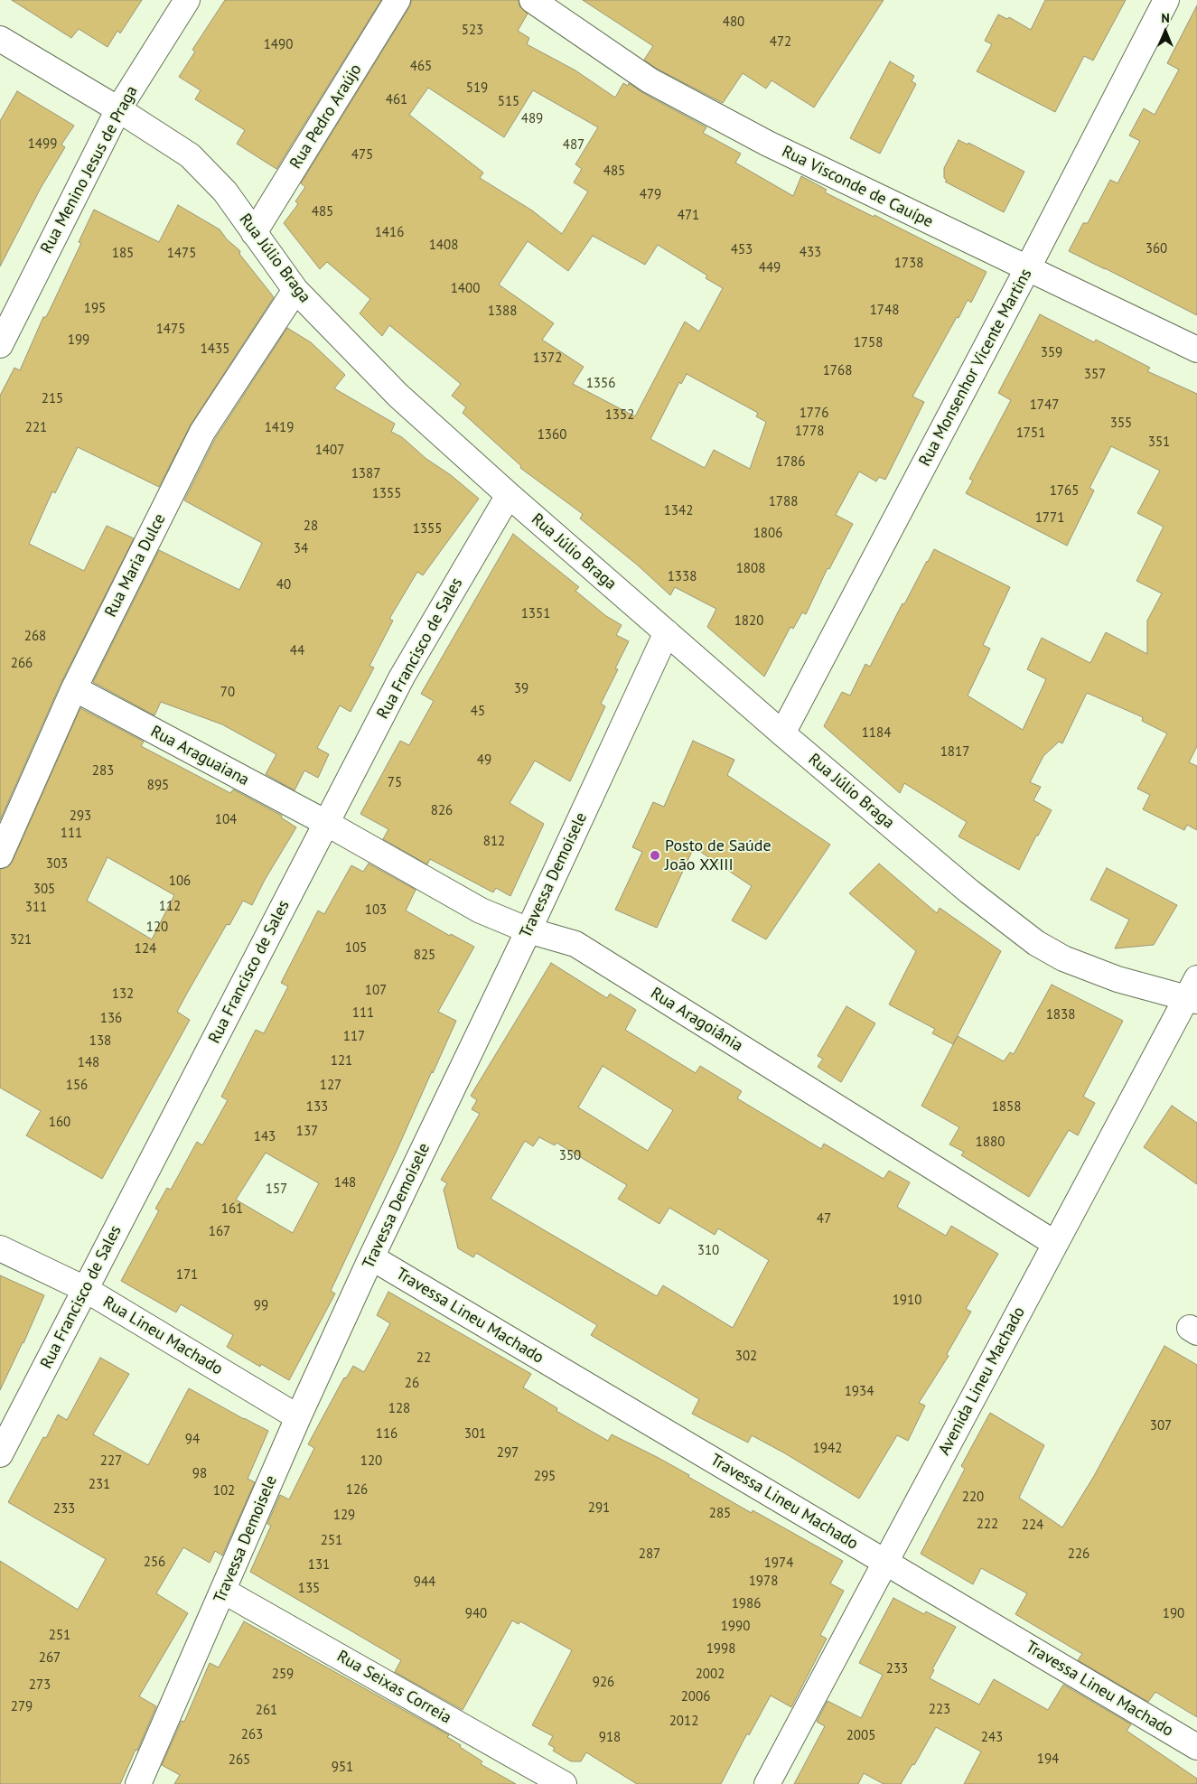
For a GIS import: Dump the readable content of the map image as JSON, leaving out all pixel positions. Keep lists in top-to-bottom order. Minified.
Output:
{"streets":{"street":["Rua Pedro Araújo","Rua Menino Jesus de Praga","Rua Visconde de Cauípe","Rua Júlio Braga","Rua Monsenhor Vicente Martins","Rua Maria Dulce","Rua Francisco de Sales","Rua Araguaiana","Travessa Demoisele","Rua Aragoiânia","Travessa Lineu Machado","Rua Lineu Machado","Avenida Lineu Machado","Rua Seixas Correia"]},"crossings":[["Rua Pedro Araújo","Rua Júlio Braga"],["Rua Menino Jesus de Praga","Rua Júlio Braga"],["Rua Visconde de Cauípe","Rua Monsenhor Vicente Martins"],["Rua Júlio Braga","Rua Monsenhor Vicente Martins"],["Rua Júlio Braga","Rua Maria Dulce"],["Rua Júlio Braga","Rua Francisco de Sales"],["Rua Júlio Braga","Travessa Demoisele"],["Rua Júlio Braga","Avenida Lineu Machado"],["Rua Maria Dulce","Rua Araguaiana"],["Rua Francisco de Sales","Rua Araguaiana"],["Rua Francisco de Sales","Rua Aragoiânia"],["Rua Francisco de Sales","Rua Lineu Machado"],["Rua Araguaiana","Rua Aragoiânia"],["Travessa Demoisele","Rua Aragoiânia"],["Travessa Demoisele","Travessa Lineu Machado"],["Travessa Demoisele","Rua Lineu Machado"],["Travessa Demoisele","Rua Seixas Correia"],["Rua Aragoiânia","Avenida Lineu Machado"],["Travessa Lineu Machado","Avenida Lineu Machado"]],"places":["Posto de Saúde João XXIII"],"house_numbers":["480","523","472","1490","465","519","461","515","489","1499","487","475","485","479","485","471","1416","1408","360","453","433","185","1475","1738","449","1400","195","1748","1388","1475","199","1758","1435","359","1372","1768","357","1356","215","1747","1776","1352","355","221","1419","1778","1751","1360","351","1407","1786","1387","1765","1355","1788","1342","1771","28","1355","1806","34","1808","1338","40","1351","1820","268","44","266","39","70","45","1184","1817","49","283","75","895","826","293","104","111","812","303","106","305","112","311","103","120","321","105","124","825","107","132","111","1838","136","117","138","121","148","156","127","133","1858","160","137","143","1880","350","148","157","161","47","167","310","171","1910","99","302","22","26","1934","128","307","116","301","94","1942","297","227","120","98","295","231","126","102","220","291","233","285","129","222","224","251","287","226","256","1974","131","1978","944","135","1986","940","190","1990","251","1998","267","233","259","2002","926","273","2006","279","223","261","2012","263","2005","918","243","194","265","951"],"north":"top"}
